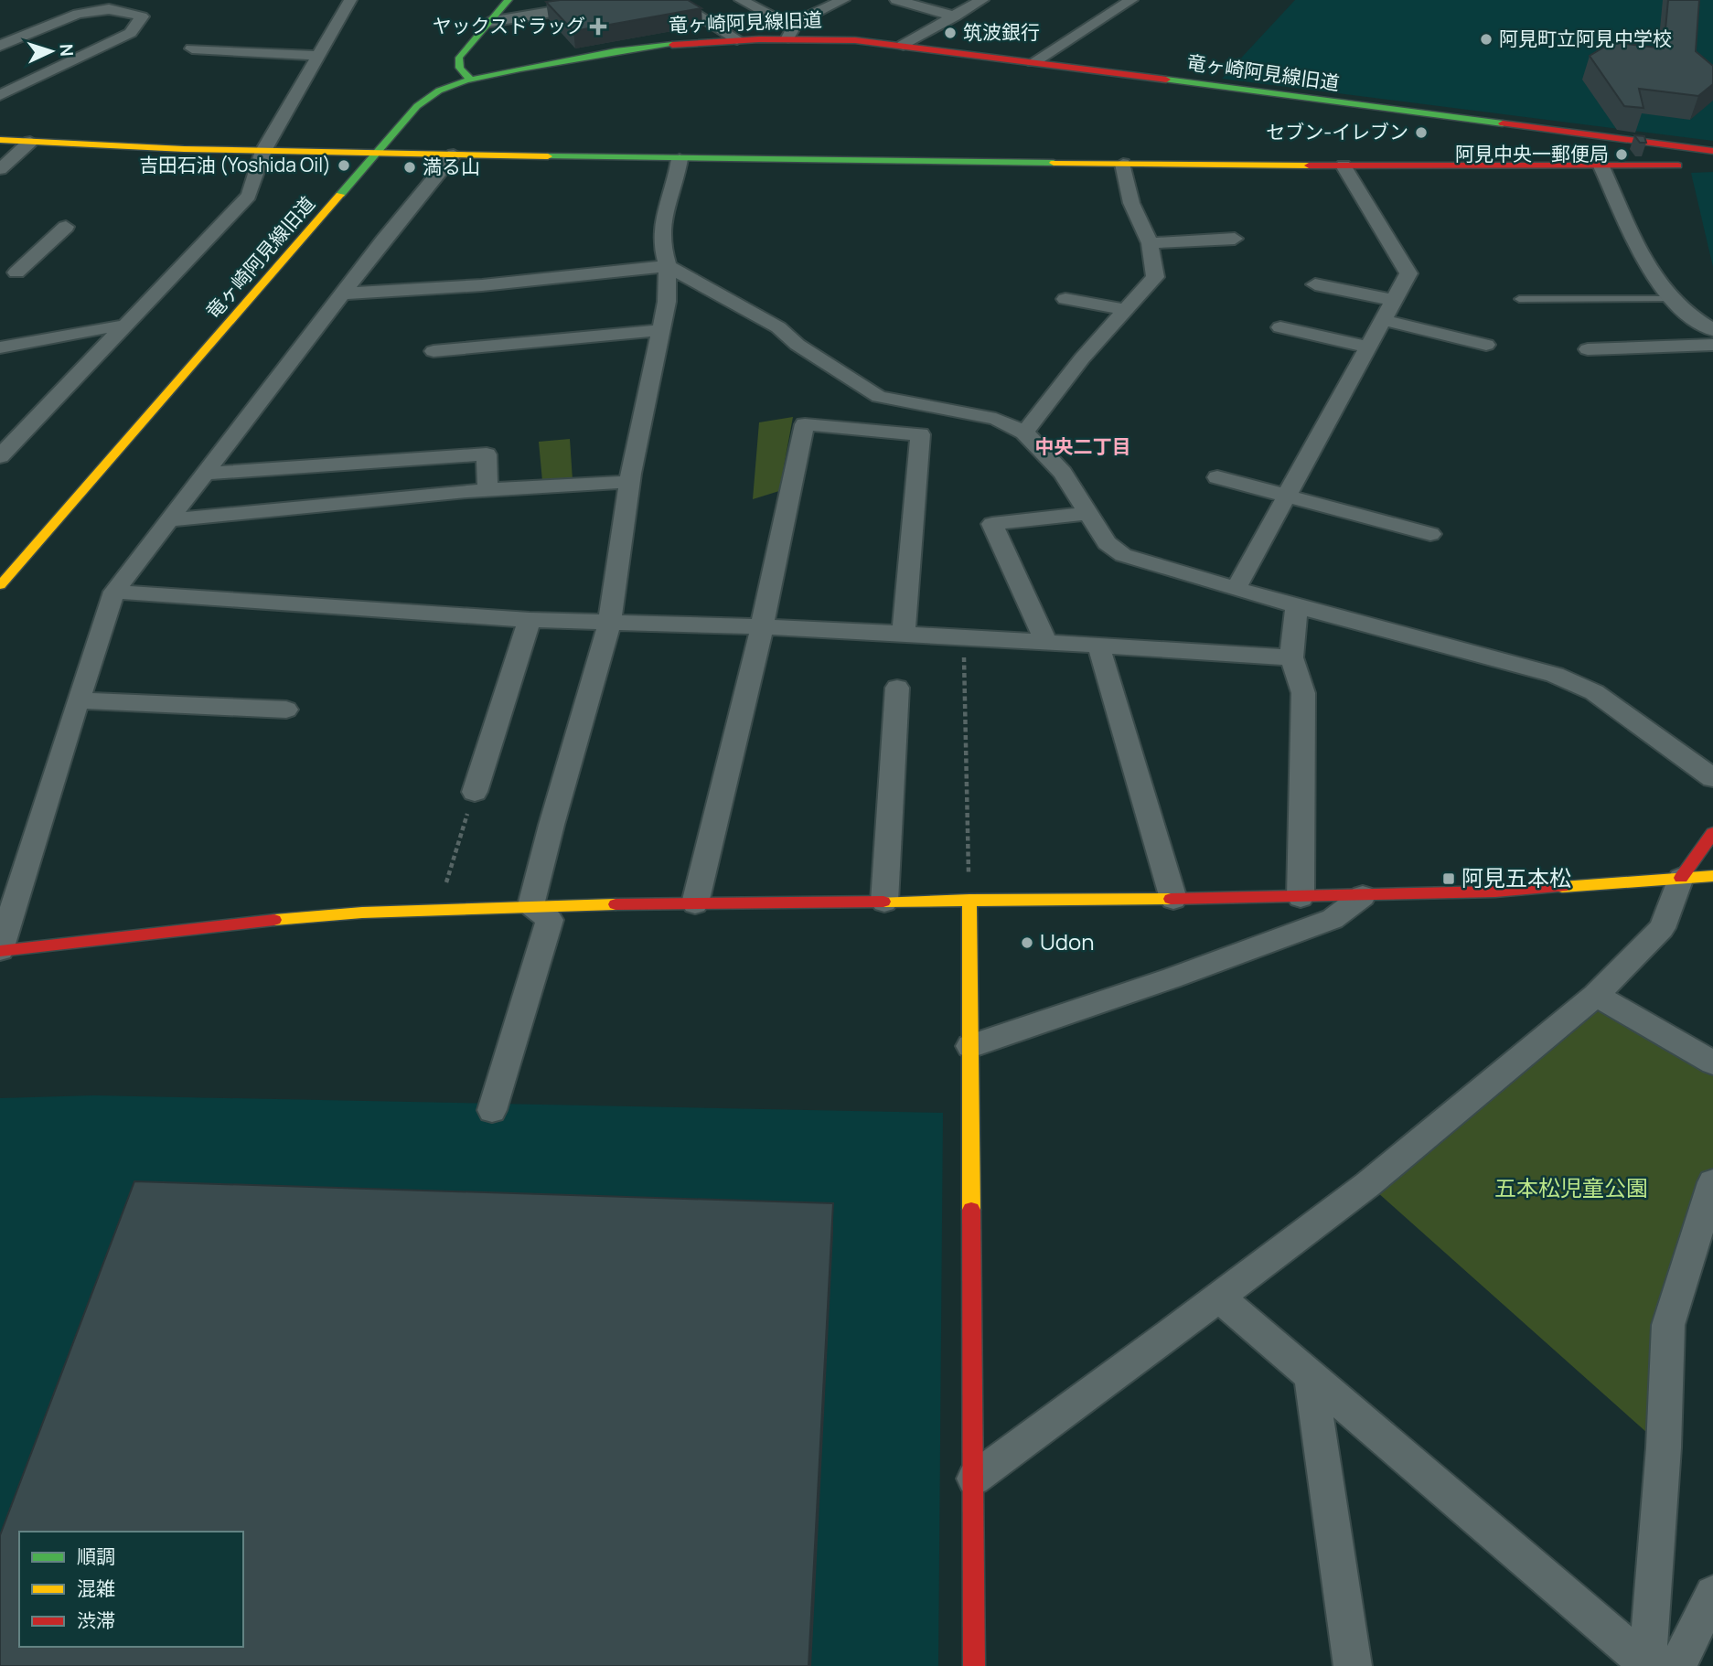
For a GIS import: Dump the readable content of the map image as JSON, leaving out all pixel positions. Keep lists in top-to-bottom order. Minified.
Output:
{"streets":{"street":["竜ヶ崎阿見線旧道"]},"districts":["中央二丁目"],"parks":["五本松児童公園"],"places":{"health":["ヤックスドラッグ"],"other":["筑波銀行","阿見町立阿見中学校","セブン-イレブン","阿見中央一郵便局","吉田石油 (Yoshida Oil)","満る山","Udon"],"transit":["阿見五本松"]},"legend":["順調","混雑","渋滞"],"north":"right"}
